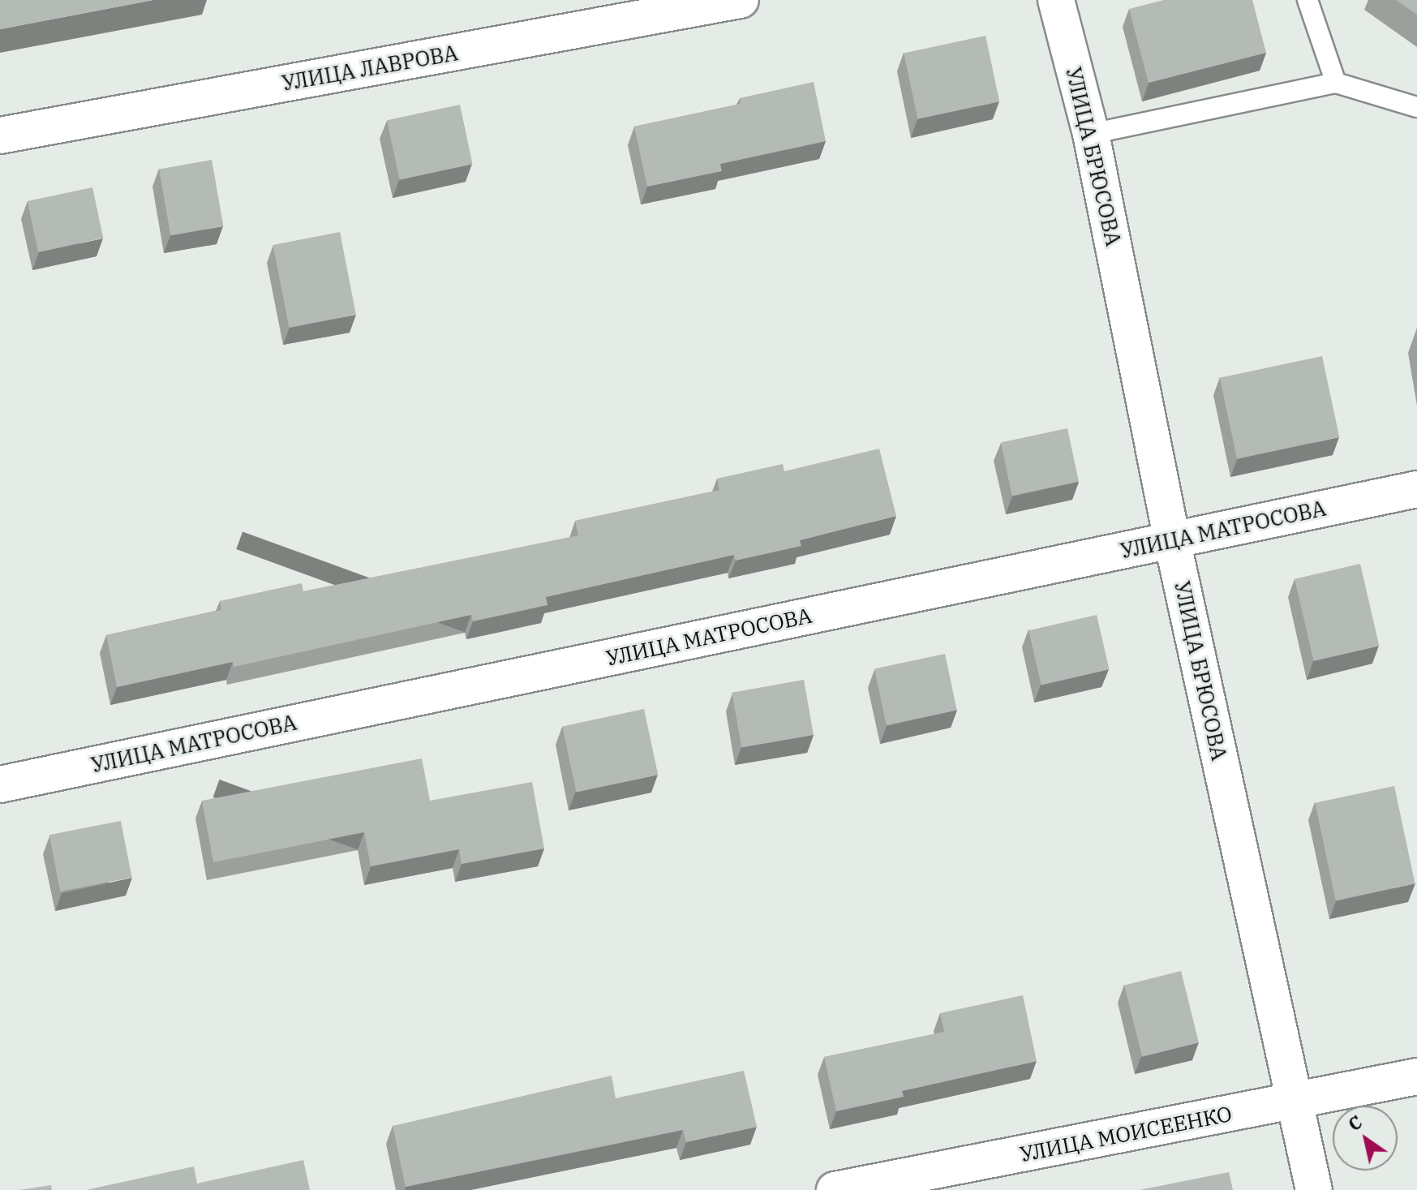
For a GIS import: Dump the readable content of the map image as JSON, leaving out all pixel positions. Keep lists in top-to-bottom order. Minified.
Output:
{"streets":{"street":["УЛИЦА ЛАВРОВА","УЛИЦА БРЮСОВА","УЛИЦА МАТРОСОВА","УЛИЦА МОИСЕЕНКО"]},"crossings":[["УЛИЦА БРЮСОВА","УЛИЦА МАТРОСОВА"],["УЛИЦА БРЮСОВА","УЛИЦА МОИСЕЕНКО"]],"north":"top left"}
